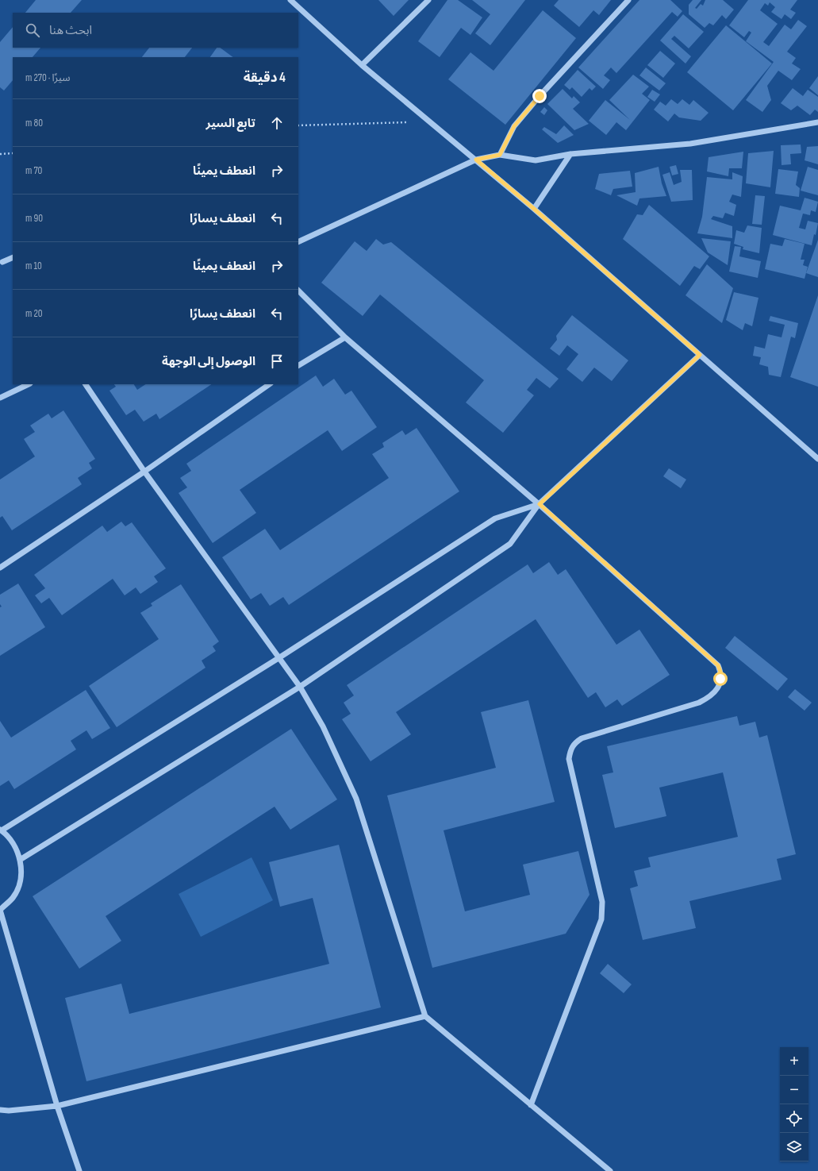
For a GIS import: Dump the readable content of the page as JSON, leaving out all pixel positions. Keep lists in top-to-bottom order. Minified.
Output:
{"page":{"search":"ابحث هنا","heading":["4 دقيقة","سيرًا · 270 m"],"list":[["تابع السير","80 m"],["انعطف يمينًا","70 m"],["انعطف يسارًا","90 m"],["انعطف يمينًا","10 m"],["انعطف يسارًا","20 m"],"الوصول إلى الوجهة"],"map_buttons":["+","−"]}}
